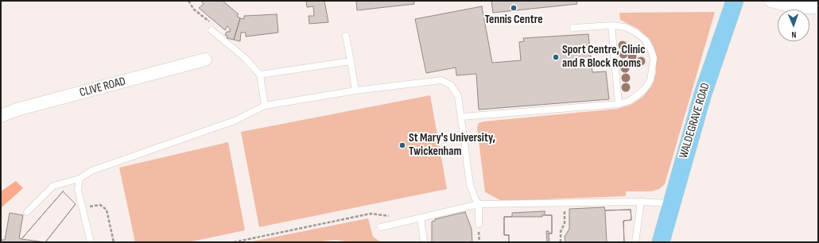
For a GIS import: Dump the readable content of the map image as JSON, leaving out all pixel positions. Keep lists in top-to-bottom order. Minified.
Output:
{"streets":{"main road":["WALDEGRAVE ROAD"],"street":["CLIVE ROAD"]},"places":["Tennis Centre","Sport Centre, Clinic and R Block Rooms","St Mary's University, Twickenham"],"north":"bottom"}
